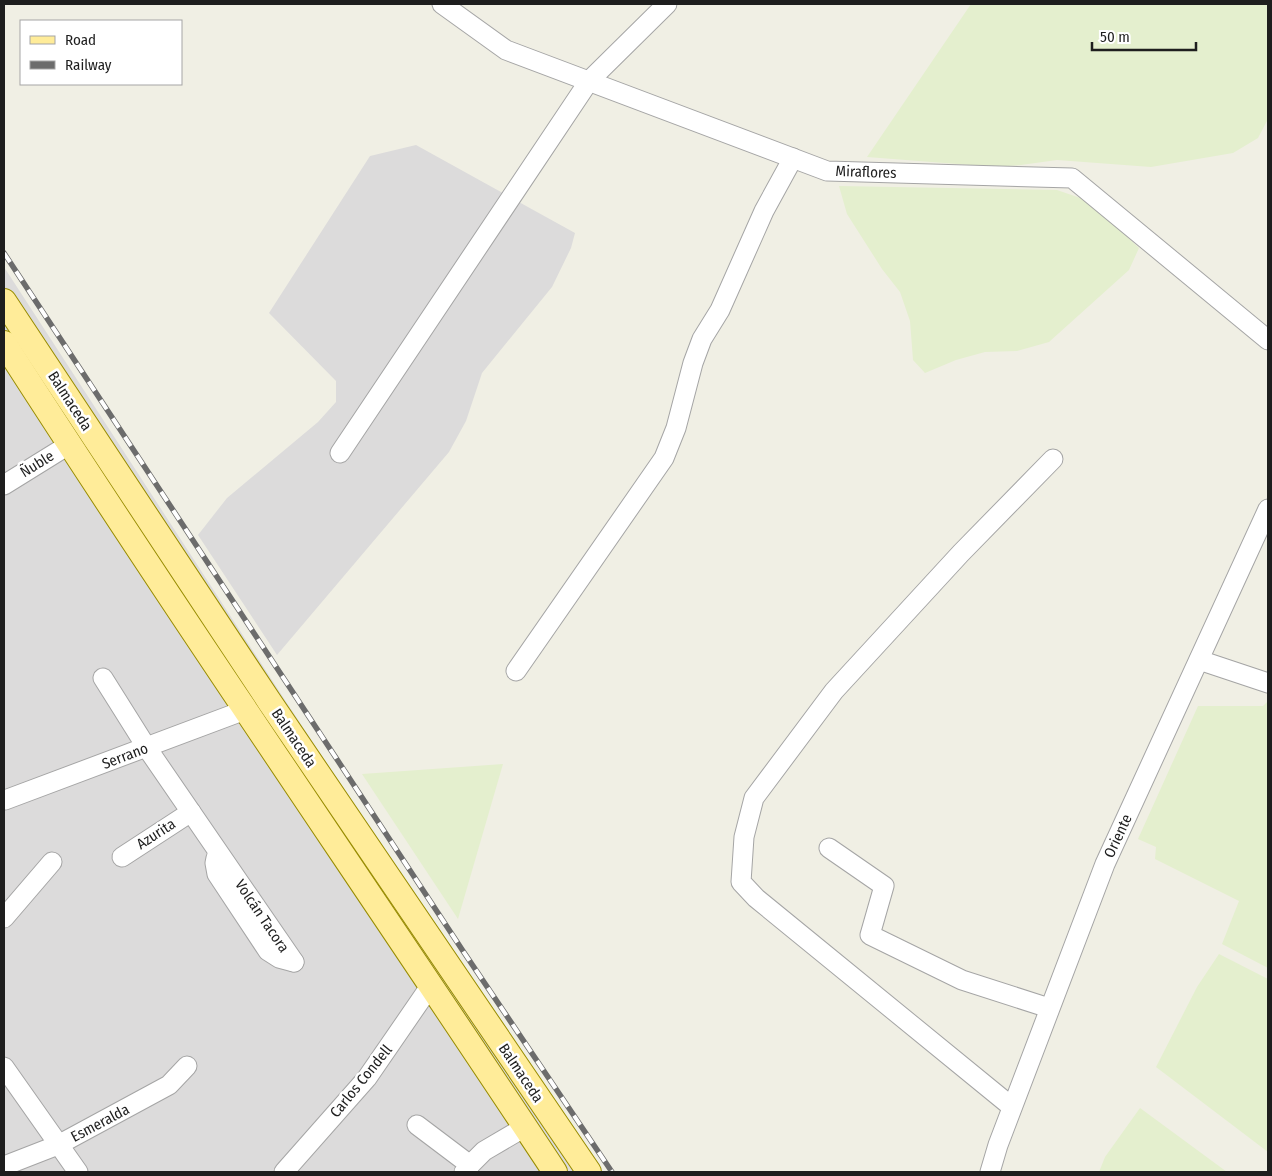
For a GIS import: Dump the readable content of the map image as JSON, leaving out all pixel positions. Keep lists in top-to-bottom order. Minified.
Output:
{"streets":{"main road":["Balmaceda"],"street":["Miraflores","Ñuble","Serrano","Azurita","Oriente","Volcán Tacora","Carlos Condell","Esmeralda"]},"crossings":[["Balmaceda","Ñuble"],["Balmaceda","Serrano"],["Balmaceda","Carlos Condell"],["Serrano","Volcán Tacora"],["Azurita","Volcán Tacora"]],"legend":["Road","Railway"],"scale_bar":"50 m"}
